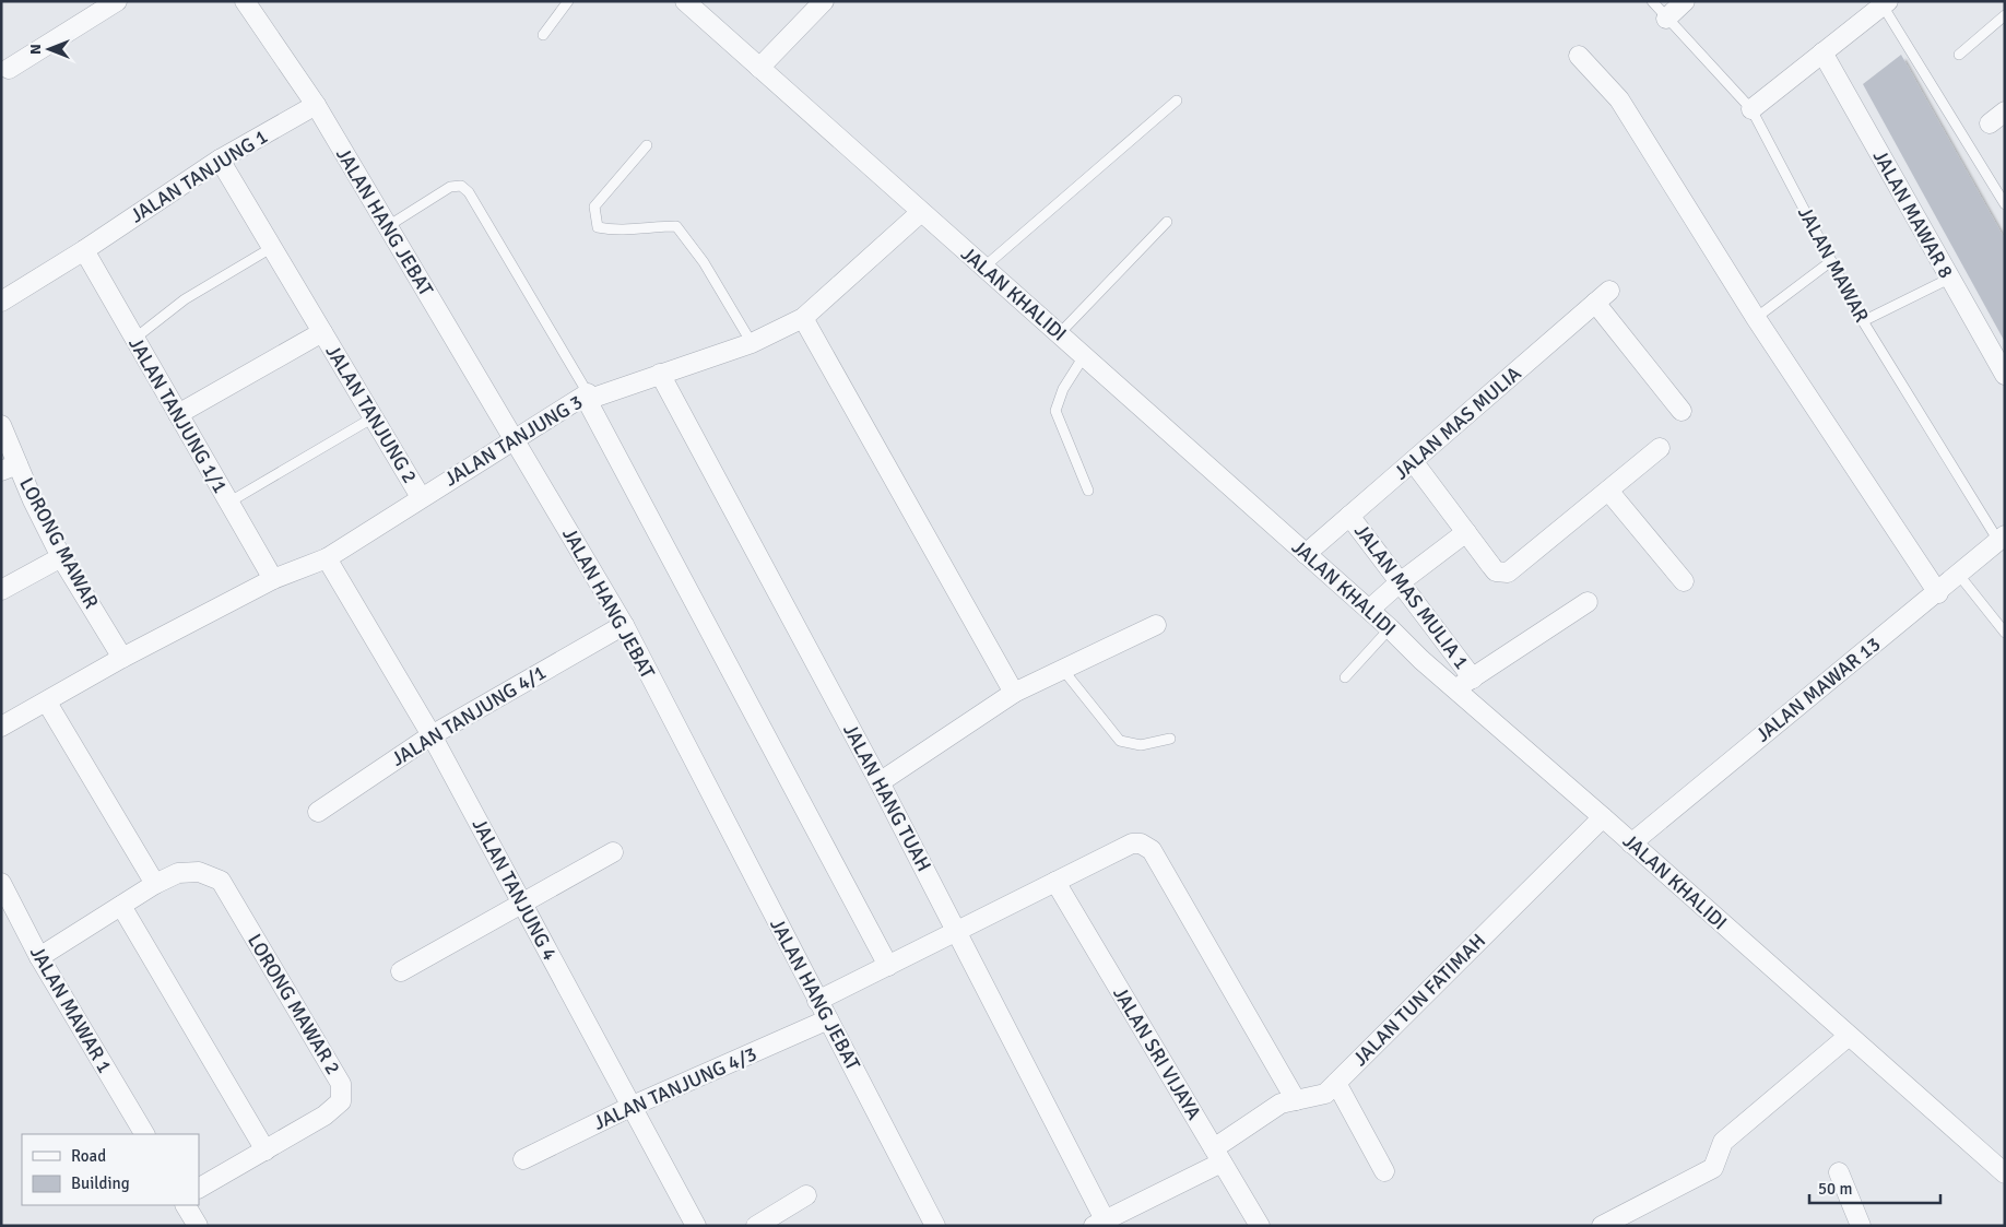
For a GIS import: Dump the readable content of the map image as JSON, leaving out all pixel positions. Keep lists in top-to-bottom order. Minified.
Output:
{"streets":{"street":["JALAN TANJUNG 1","JALAN MAWAR 8","JALAN HANG JEBAT","JALAN KHALIDI","JALAN TANJUNG 2","JALAN TANJUNG 1/1","JALAN MAS MULIA","JALAN TANJUNG 3","LORONG MAWAR","JALAN MAS MULIA 1","JALAN MAWAR 13","JALAN TANJUNG 4/1","JALAN HANG TUAH","JALAN TANJUNG 4","JALAN TUN FATIMAH","LORONG MAWAR 2","JALAN MAWAR 1","JALAN SRI VIJAYA","JALAN TANJUNG 4/3"],"lane":["JALAN MAWAR"]},"crossings":[["JALAN TANJUNG 1","JALAN HANG JEBAT"],["JALAN TANJUNG 1","JALAN TANJUNG 2"],["JALAN TANJUNG 1","JALAN TANJUNG 1/1"],["JALAN HANG JEBAT","JALAN TANJUNG 3"],["JALAN HANG JEBAT","JALAN TANJUNG 4/1"],["JALAN HANG JEBAT","JALAN TANJUNG 4/3"],["JALAN MAWAR","JALAN MAWAR 13"],["JALAN KHALIDI","JALAN MAS MULIA"],["JALAN KHALIDI","JALAN TANJUNG 3"],["JALAN KHALIDI","JALAN MAWAR 13"],["JALAN KHALIDI","JALAN TUN FATIMAH"],["JALAN TANJUNG 2","JALAN TANJUNG 1/1"],["JALAN TANJUNG 2","JALAN TANJUNG 3"],["JALAN TANJUNG 1/1","JALAN TANJUNG 3"],["JALAN MAS MULIA","JALAN MAS MULIA 1"],["JALAN TANJUNG 3","LORONG MAWAR"],["JALAN TANJUNG 3","JALAN HANG TUAH"],["JALAN TANJUNG 3","JALAN TANJUNG 4"],["JALAN TANJUNG 4/1","JALAN TANJUNG 4"],["JALAN HANG TUAH","JALAN TUN FATIMAH"],["JALAN TANJUNG 4","JALAN TANJUNG 4/3"],["JALAN TUN FATIMAH","JALAN SRI VIJAYA"],["LORONG MAWAR 2","JALAN MAWAR 1"]],"legend":["Road","Building"],"scale_bar":"50 m","north":"left"}
